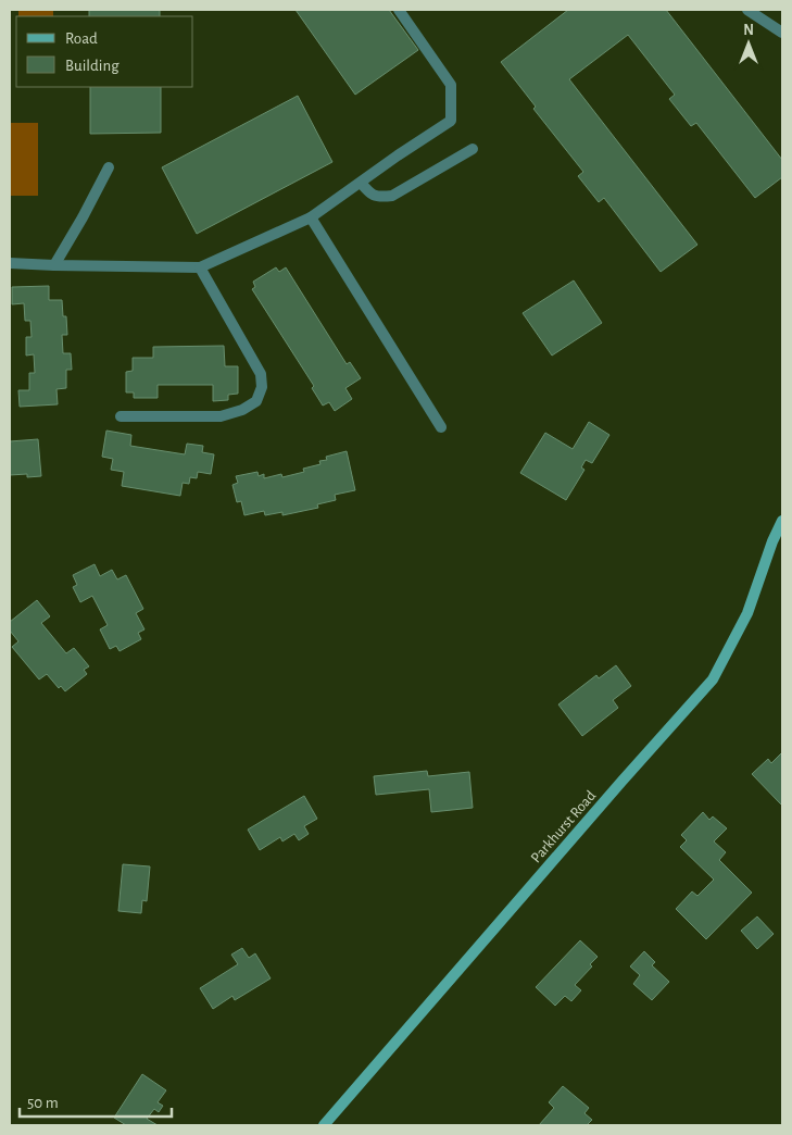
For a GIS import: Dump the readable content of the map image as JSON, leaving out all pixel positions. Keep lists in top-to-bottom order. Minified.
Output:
{"streets":{"street":["Parkhurst Road"]},"legend":["Road","Building"],"scale_bar":"50 m","north":"top"}
